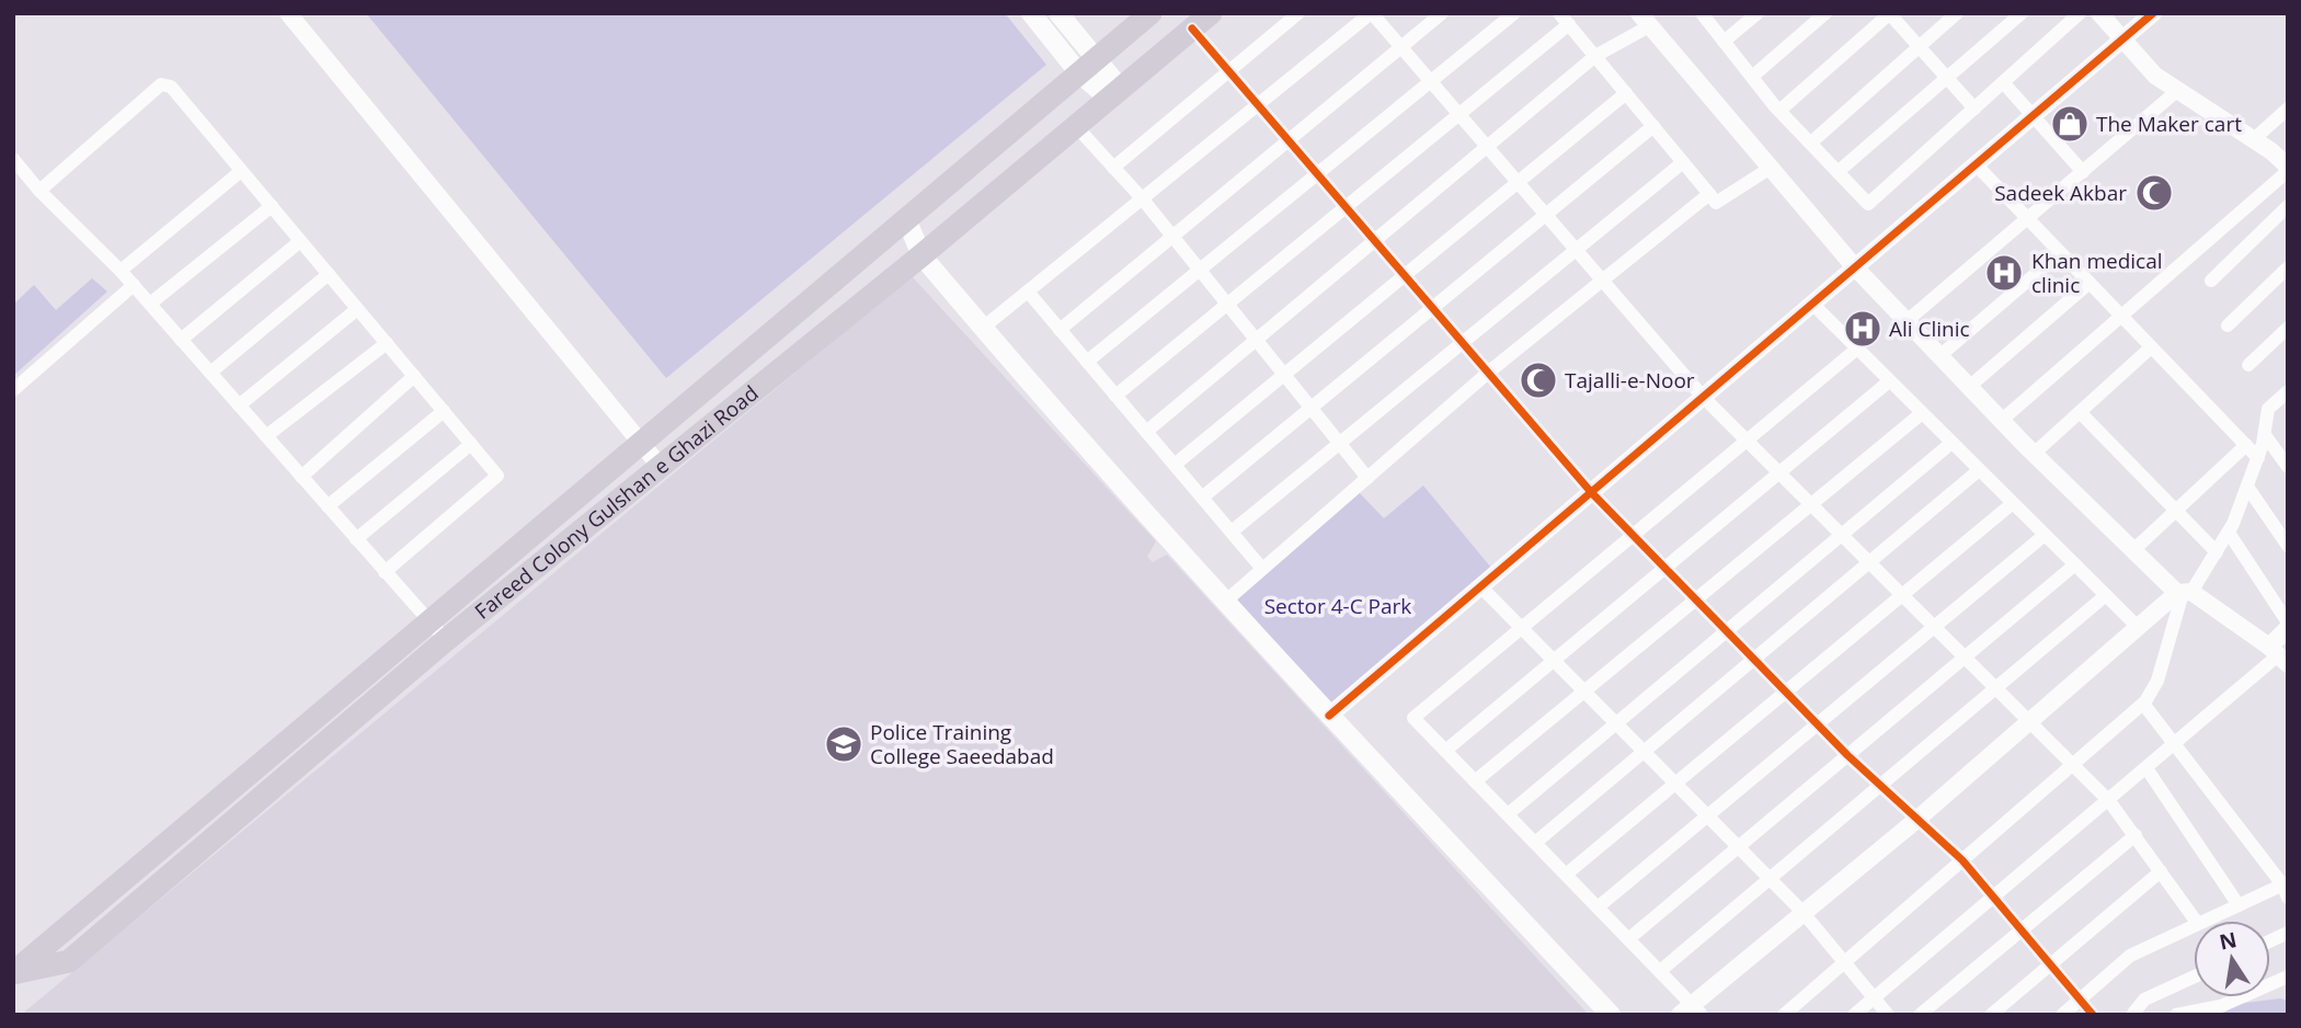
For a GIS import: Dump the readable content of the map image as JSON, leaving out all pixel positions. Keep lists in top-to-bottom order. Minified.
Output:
{"streets":{"main road":["Fareed Colony Gulshan e Ghazi Road"]},"parks":["Sector 4-C Park"],"places":{"shop":["The Maker cart"],"mosque":["Sadeek Akbar","Tajalli-e-Noor"],"hospital":["Khan medical clinic","Ali Clinic"],"school or university":["Police Training College Saeedabad"]},"north":"top"}
